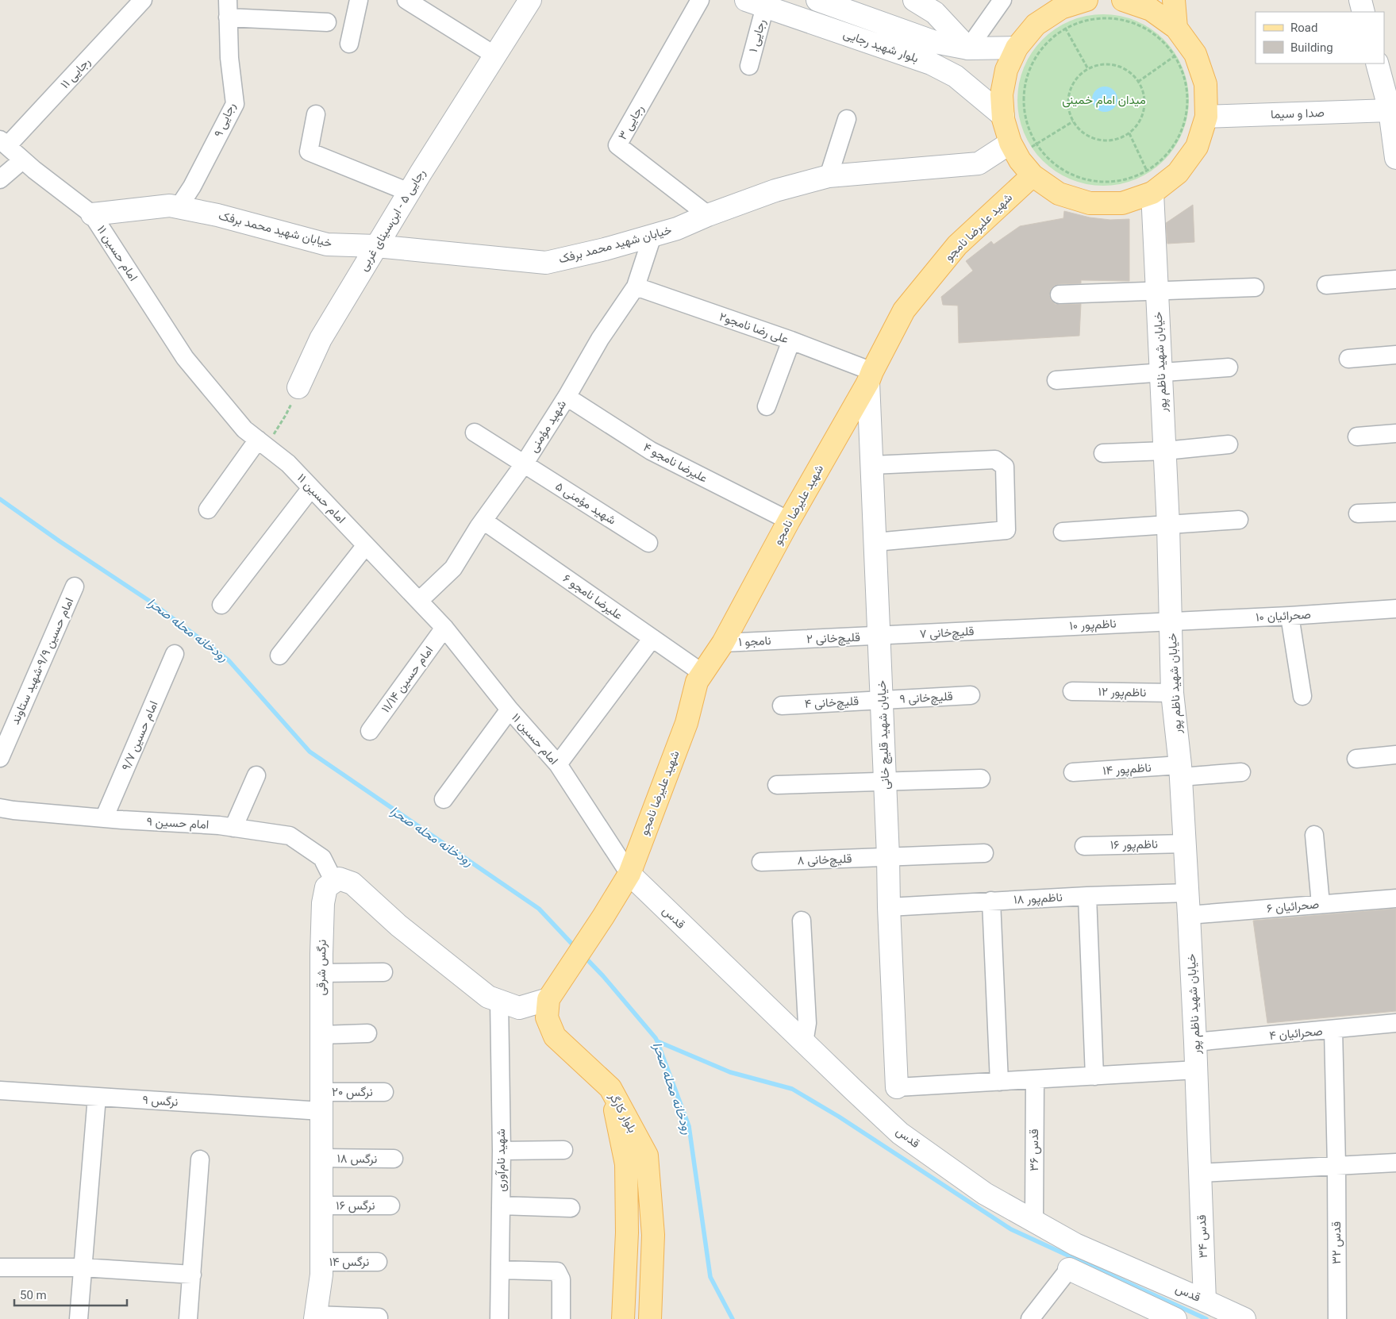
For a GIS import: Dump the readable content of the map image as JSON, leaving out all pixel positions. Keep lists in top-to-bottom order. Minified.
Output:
{"streets":{"main road":["شهید علیرضا نامجو","بلوار کارگر"],"street":["رجایی ۱","بلوار شهید رجایی","رجایی ۱۱","صدا و سیما","رجایی ۹","رجایی ۳","رجایی ۵ - ابن‌سینای غربی","خیابان شهید محمد برفک","امام حسین ۱۱","علی رضا نامجو۲","خیابان شهید ناظم پور","شهید مؤمنی","علیرضا نامجو ۴","شهید مؤمنی ۵","علیرضا نامجو ۶","صحرائیان ۱۰","ناظم‌پور ۱۰","قلیچ‌خانی ۷","قلیچ‌خانی ۲","نامجو ۱","امام حسین ۹/۹-شهید ستاوند","امام حسین ۱۱/۱۴","ناظم‌پور ۱۲","قلیچ‌خانی ۹","قلیچ‌خانی ۴","خیابان شهید قلیچ خانی","امام حسین ۹/۷","ناظم‌پور ۱۴","امام حسین ۹","ناظم‌پور ۱۶","قلیچ‌خانی ۸","ناظم‌پور ۱۸","صحرائیان ۶","قدس","نرگس شرقی","صحرائیان ۴","نرگس ۲۰","نرگس ۹","قدس ۳۶","نرگس ۱۸","شهید نام‌آوری","نرگس ۱۶","قدس ۳۴","قدس ۳۲","نرگس ۱۴"]},"crossings":[["رجایی ۱","بلوار شهید رجایی"],["رجایی ۱۱","امام حسین ۱۱"],["رجایی ۹","خیابان شهید محمد برفک"],["رجایی ۳","خیابان شهید محمد برفک"],["رجایی ۵ - ابن‌سینای غربی","خیابان شهید محمد برفک"],["شهید علیرضا نامجو","امام حسین ۱۱"],["شهید علیرضا نامجو","علی رضا نامجو۲"],["شهید علیرضا نامجو","علیرضا نامجو ۴"],["شهید علیرضا نامجو","علیرضا نامجو ۶"],["شهید علیرضا نامجو","نامجو ۱"],["شهید علیرضا نامجو","خیابان شهید قلیچ خانی"],["شهید علیرضا نامجو","قدس"],["خیابان شهید محمد برفک","امام حسین ۱۱"],["خیابان شهید محمد برفک","شهید مؤمنی"],["امام حسین ۱۱","شهید مؤمنی"],["امام حسین ۱۱","امام حسین ۱۱/۱۴"],["امام حسین ۱۱","قدس"],["علی رضا نامجو۲","شهید مؤمنی"],["علی رضا نامجو۲","خیابان شهید قلیچ خانی"],["خیابان شهید ناظم پور","صحرائیان ۱۰"],["خیابان شهید ناظم پور","ناظم‌پور ۱۰"],["خیابان شهید ناظم پور","ناظم‌پور ۱۲"],["خیابان شهید ناظم پور","ناظم‌پور ۱۴"],["خیابان شهید ناظم پور","ناظم‌پور ۱۶"],["خیابان شهید ناظم پور","ناظم‌پور ۱۸"],["خیابان شهید ناظم پور","صحرائیان ۶"],["خیابان شهید ناظم پور","صحرائیان ۴"],["خیابان شهید ناظم پور","قدس ۳۴"],["شهید مؤمنی","علیرضا نامجو ۴"],["شهید مؤمنی","شهید مؤمنی ۵"],["شهید مؤمنی","علیرضا نامجو ۶"],["صحرائیان ۱۰","ناظم‌پور ۱۰"],["ناظم‌پور ۱۰","قلیچ‌خانی ۷"],["قلیچ‌خانی ۷","قلیچ‌خانی ۲"],["قلیچ‌خانی ۷","خیابان شهید قلیچ خانی"],["قلیچ‌خانی ۲","نامجو ۱"],["قلیچ‌خانی ۲","خیابان شهید قلیچ خانی"],["قلیچ‌خانی ۹","قلیچ‌خانی ۴"],["قلیچ‌خانی ۹","خیابان شهید قلیچ خانی"],["قلیچ‌خانی ۴","خیابان شهید قلیچ خانی"],["خیابان شهید قلیچ خانی","قلیچ‌خانی ۸"],["خیابان شهید قلیچ خانی","ناظم‌پور ۱۸"],["امام حسین ۹/۷","امام حسین ۹"],["امام حسین ۹","نرگس شرقی"],["قدس","قدس ۳۶"],["قدس","قدس ۳۴"],["نرگس شرقی","نرگس ۲۰"],["نرگس شرقی","نرگس ۹"],["نرگس شرقی","نرگس ۱۸"],["نرگس شرقی","نرگس ۱۶"],["نرگس شرقی","نرگس ۱۴"],["صحرائیان ۴","قدس ۳۲"],["نرگس ۲۰","نرگس ۹"]],"water":["رودخانه محله صحرا"],"parks":["میدان امام خمینی"],"legend":["Road","Building"],"scale_bar":"50 m"}
